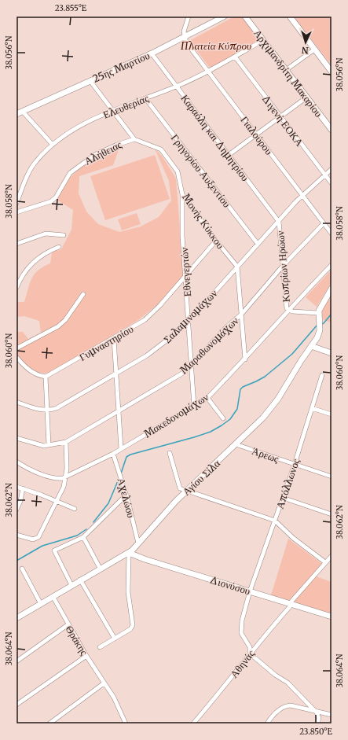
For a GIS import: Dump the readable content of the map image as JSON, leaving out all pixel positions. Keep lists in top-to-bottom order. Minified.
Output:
{"streets":{"street":["25ης Μαρτίου","Αρχιμανδρίτη Μακαρίου","Ελευθερίας","Διγενή ΕΟΚΑ","Γιαλούρου","Καραόλη και Δημητρίου","Αλήθειας","Γρηγορίου Αυξεντίου","Μονής Κύκκου","Κυπρίων Ηρώων","Εθνεγερτών","Σαλαμινομάχων","Γυμναστηρίου","Μαραθωνομάχων","Μακεδονομάχων","Άρεως","Αγίου Σίλα","Απόλλωνος","Αχελώου","Διονύσου","Θράκης","Αθηνάς"]},"crossings":[["25ης Μαρτίου","Γιαλούρου"],["25ης Μαρτίου","Καραόλη και Δημητρίου"],["Αρχιμανδρίτη Μακαρίου","Ελευθερίας"],["Ελευθερίας","Διγενή ΕΟΚΑ"],["Ελευθερίας","Γιαλούρου"],["Ελευθερίας","Καραόλη και Δημητρίου"],["Ελευθερίας","Γρηγορίου Αυξεντίου"],["Διγενή ΕΟΚΑ","Σαλαμινομάχων"],["Γιαλούρου","Σαλαμινομάχων"],["Γιαλούρου","Μαραθωνομάχων"],["Καραόλη και Δημητρίου","Κυπρίων Ηρώων"],["Καραόλη και Δημητρίου","Σαλαμινομάχων"],["Αλήθειας","Μονής Κύκκου"],["Γρηγορίου Αυξεντίου","Σαλαμινομάχων"],["Μονής Κύκκου","Εθνεγερτών"],["Μονής Κύκκου","Σαλαμινομάχων"],["Μονής Κύκκου","Γυμναστηρίου"],["Κυπρίων Ηρώων","Σαλαμινομάχων"],["Κυπρίων Ηρώων","Μαραθωνομάχων"],["Κυπρίων Ηρώων","Μακεδονομάχων"],["Εθνεγερτών","Σαλαμινομάχων"],["Εθνεγερτών","Γυμναστηρίου"],["Εθνεγερτών","Μαραθωνομάχων"],["Εθνεγερτών","Μακεδονομάχων"],["Μακεδονομάχων","Αχελώου"],["Άρεως","Αγίου Σίλα"],["Άρεως","Απόλλωνος"],["Αγίου Σίλα","Αχελώου"],["Αγίου Σίλα","Διονύσου"],["Αγίου Σίλα","Θράκης"],["Απόλλωνος","Διονύσου"],["Απόλλωνος","Αθηνάς"],["Διονύσου","Αθηνάς"]],"parks":["Πλατεία Κύπρου"],"north":"bottom","coordinates":["23.855°E","38.056°N","38.058°N","38.060°N","38.062°N","38.064°N","23.850°E"]}
